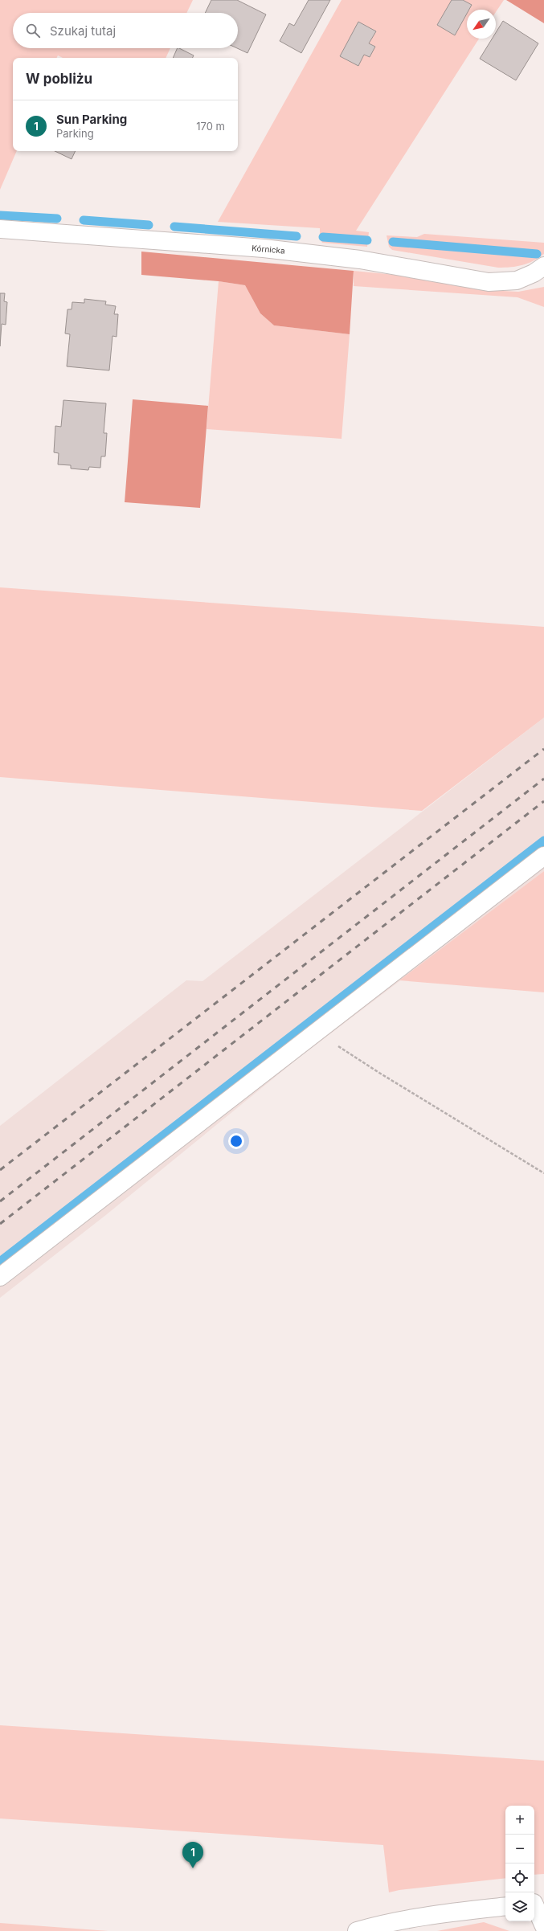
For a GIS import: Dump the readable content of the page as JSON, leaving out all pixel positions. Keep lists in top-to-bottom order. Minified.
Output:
{"streets":{"street":["Kórnicka"]},"north":"bottom left","page":{"search":"Szukaj tutaj","heading":"W pobliżu","list":[{"mark":"1","name":"Sun Parking","note":"Parking","value":"170 m"}],"map_buttons":["+","−"],"pins":"1"}}
